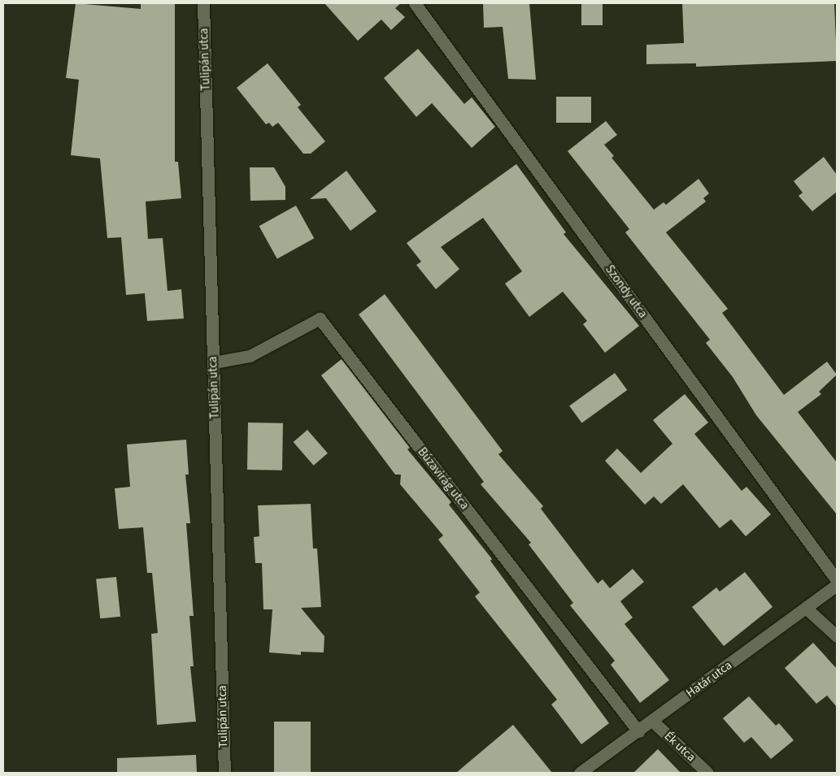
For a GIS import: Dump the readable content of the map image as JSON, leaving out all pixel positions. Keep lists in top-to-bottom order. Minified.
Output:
{"streets":{"street":["Tulipán utca","Szondy utca","Búzavirág utca","Határ utca","Ék utca"]},"crossings":[["Tulipán utca","Búzavirág utca"],["Búzavirág utca","Határ utca"],["Határ utca","Ék utca"]]}
